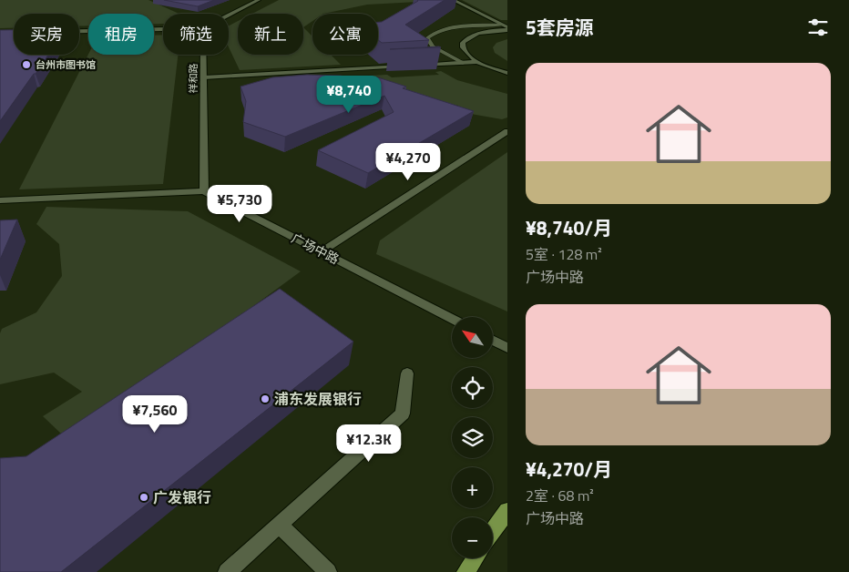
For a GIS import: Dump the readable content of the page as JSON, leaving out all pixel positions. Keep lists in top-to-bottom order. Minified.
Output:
{"streets":{"street":["祥和路","广场中路"]},"crossings":[["祥和路","广场中路"]],"places":["台州市图书馆","浦东发展银行","广发银行"],"north":"top left","page":{"heading":"5套房源","chip":["买房","租房","筛选","新上","公寓"],"list":[{"name":"¥8,740/月","note":"5室 · 128 m² · 广场中路"},{"name":"¥4,270/月","note":"2室 · 68 m² · 广场中路"}],"price":["¥8,740","¥4,270","¥5,730","¥7,560","¥12.3K"],"map_buttons":["+","−"]}}
